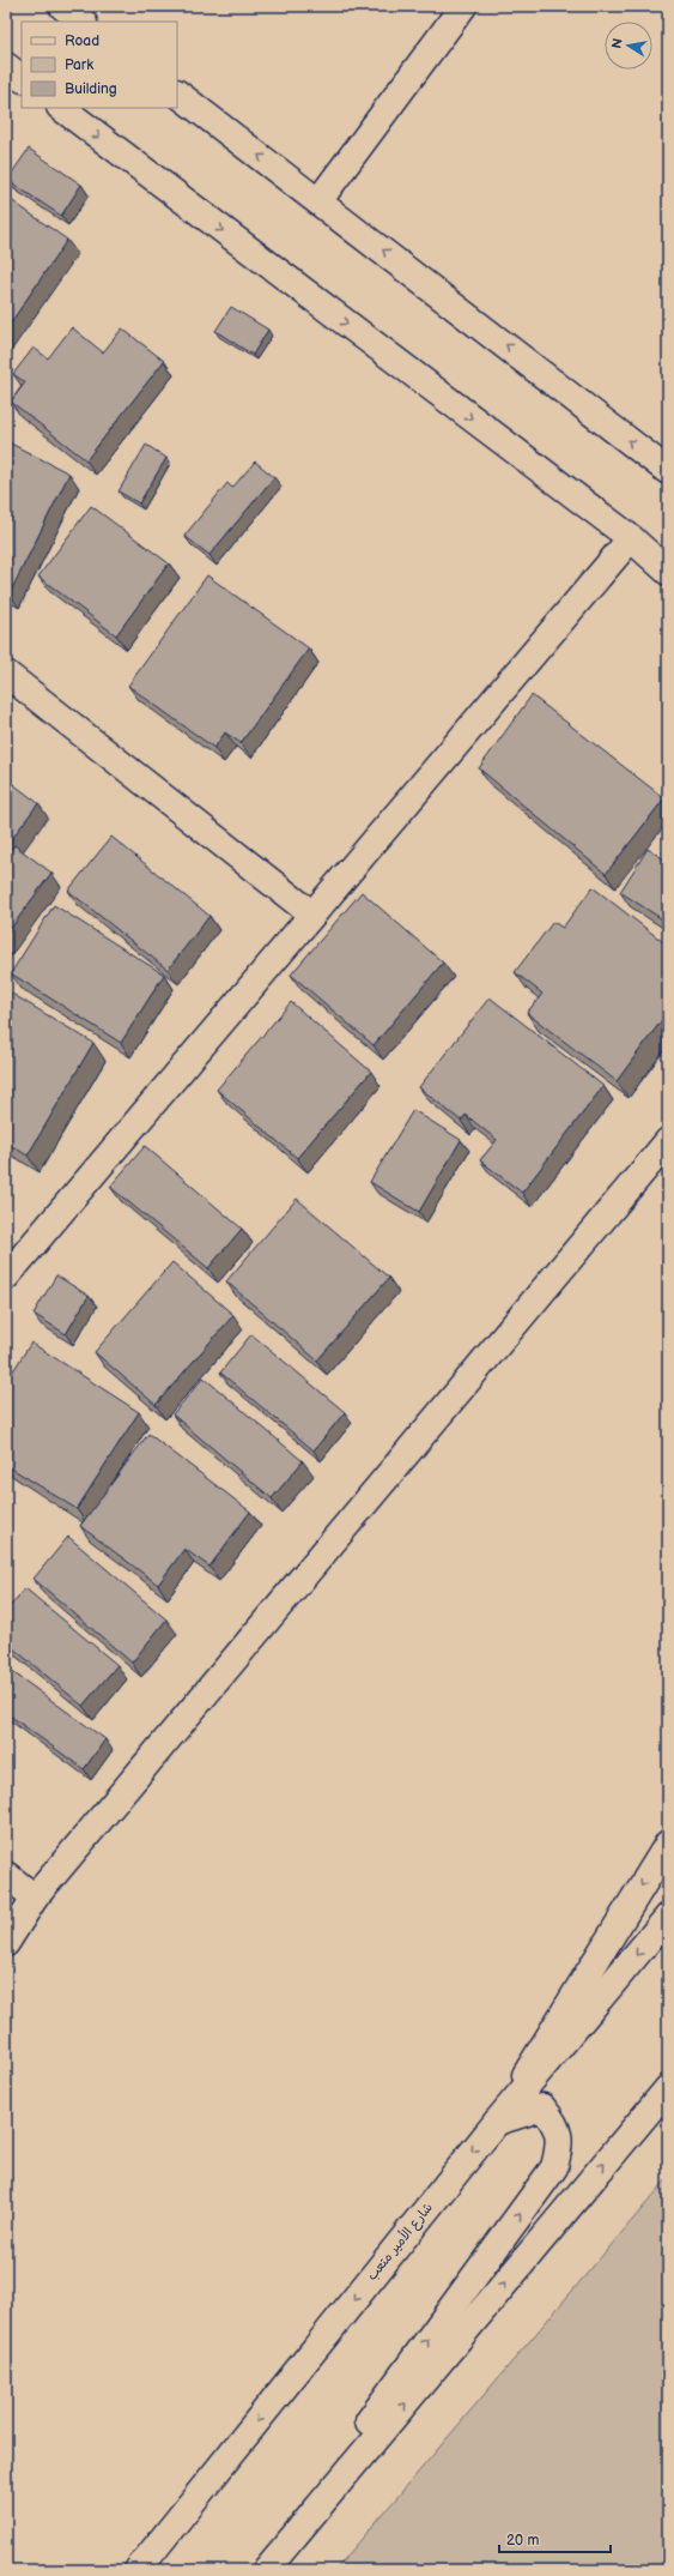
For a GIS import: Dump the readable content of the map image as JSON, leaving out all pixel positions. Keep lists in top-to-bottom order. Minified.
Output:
{"streets":{"street":["شارع الأمير متعب"]},"legend":["Road","Park","Building"],"scale_bar":"20 m","north":"left"}
